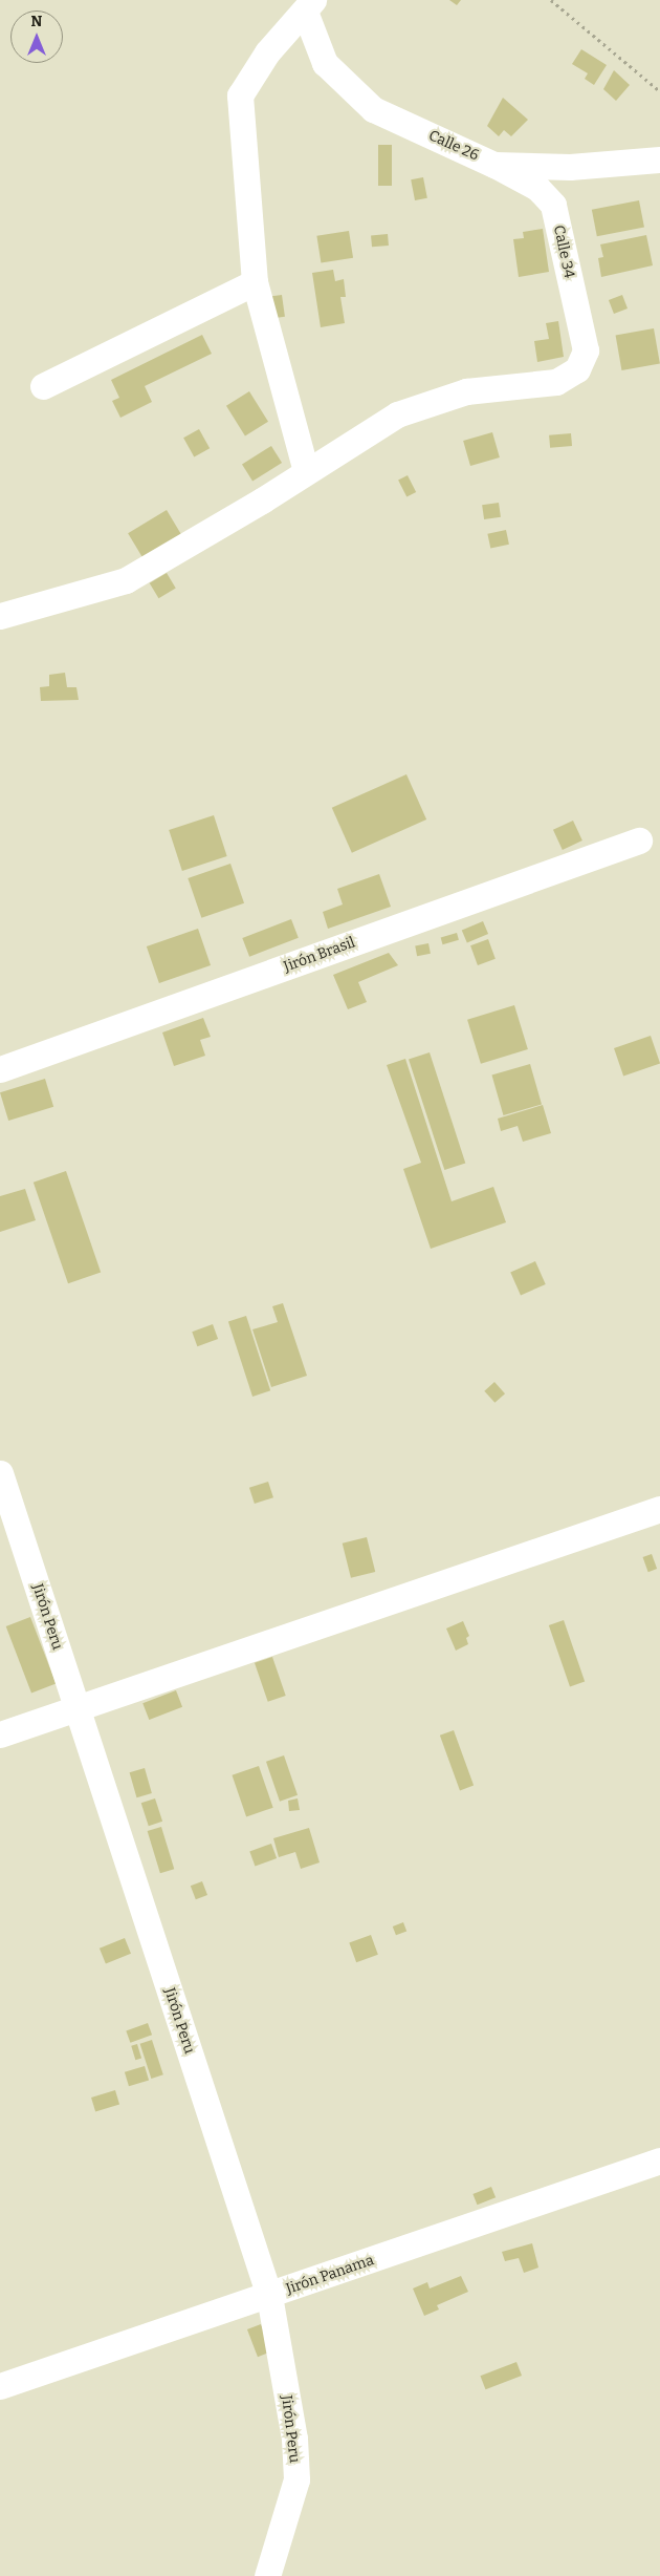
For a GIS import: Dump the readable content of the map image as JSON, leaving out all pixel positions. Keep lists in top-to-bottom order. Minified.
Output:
{"streets":{"street":["Calle 26","Calle 34","Jirón Brasil","Jirón Peru","Jirón Panama"]},"crossings":[["Calle 26","Calle 34"],["Jirón Peru","Jirón Panama"]],"north":"top"}
